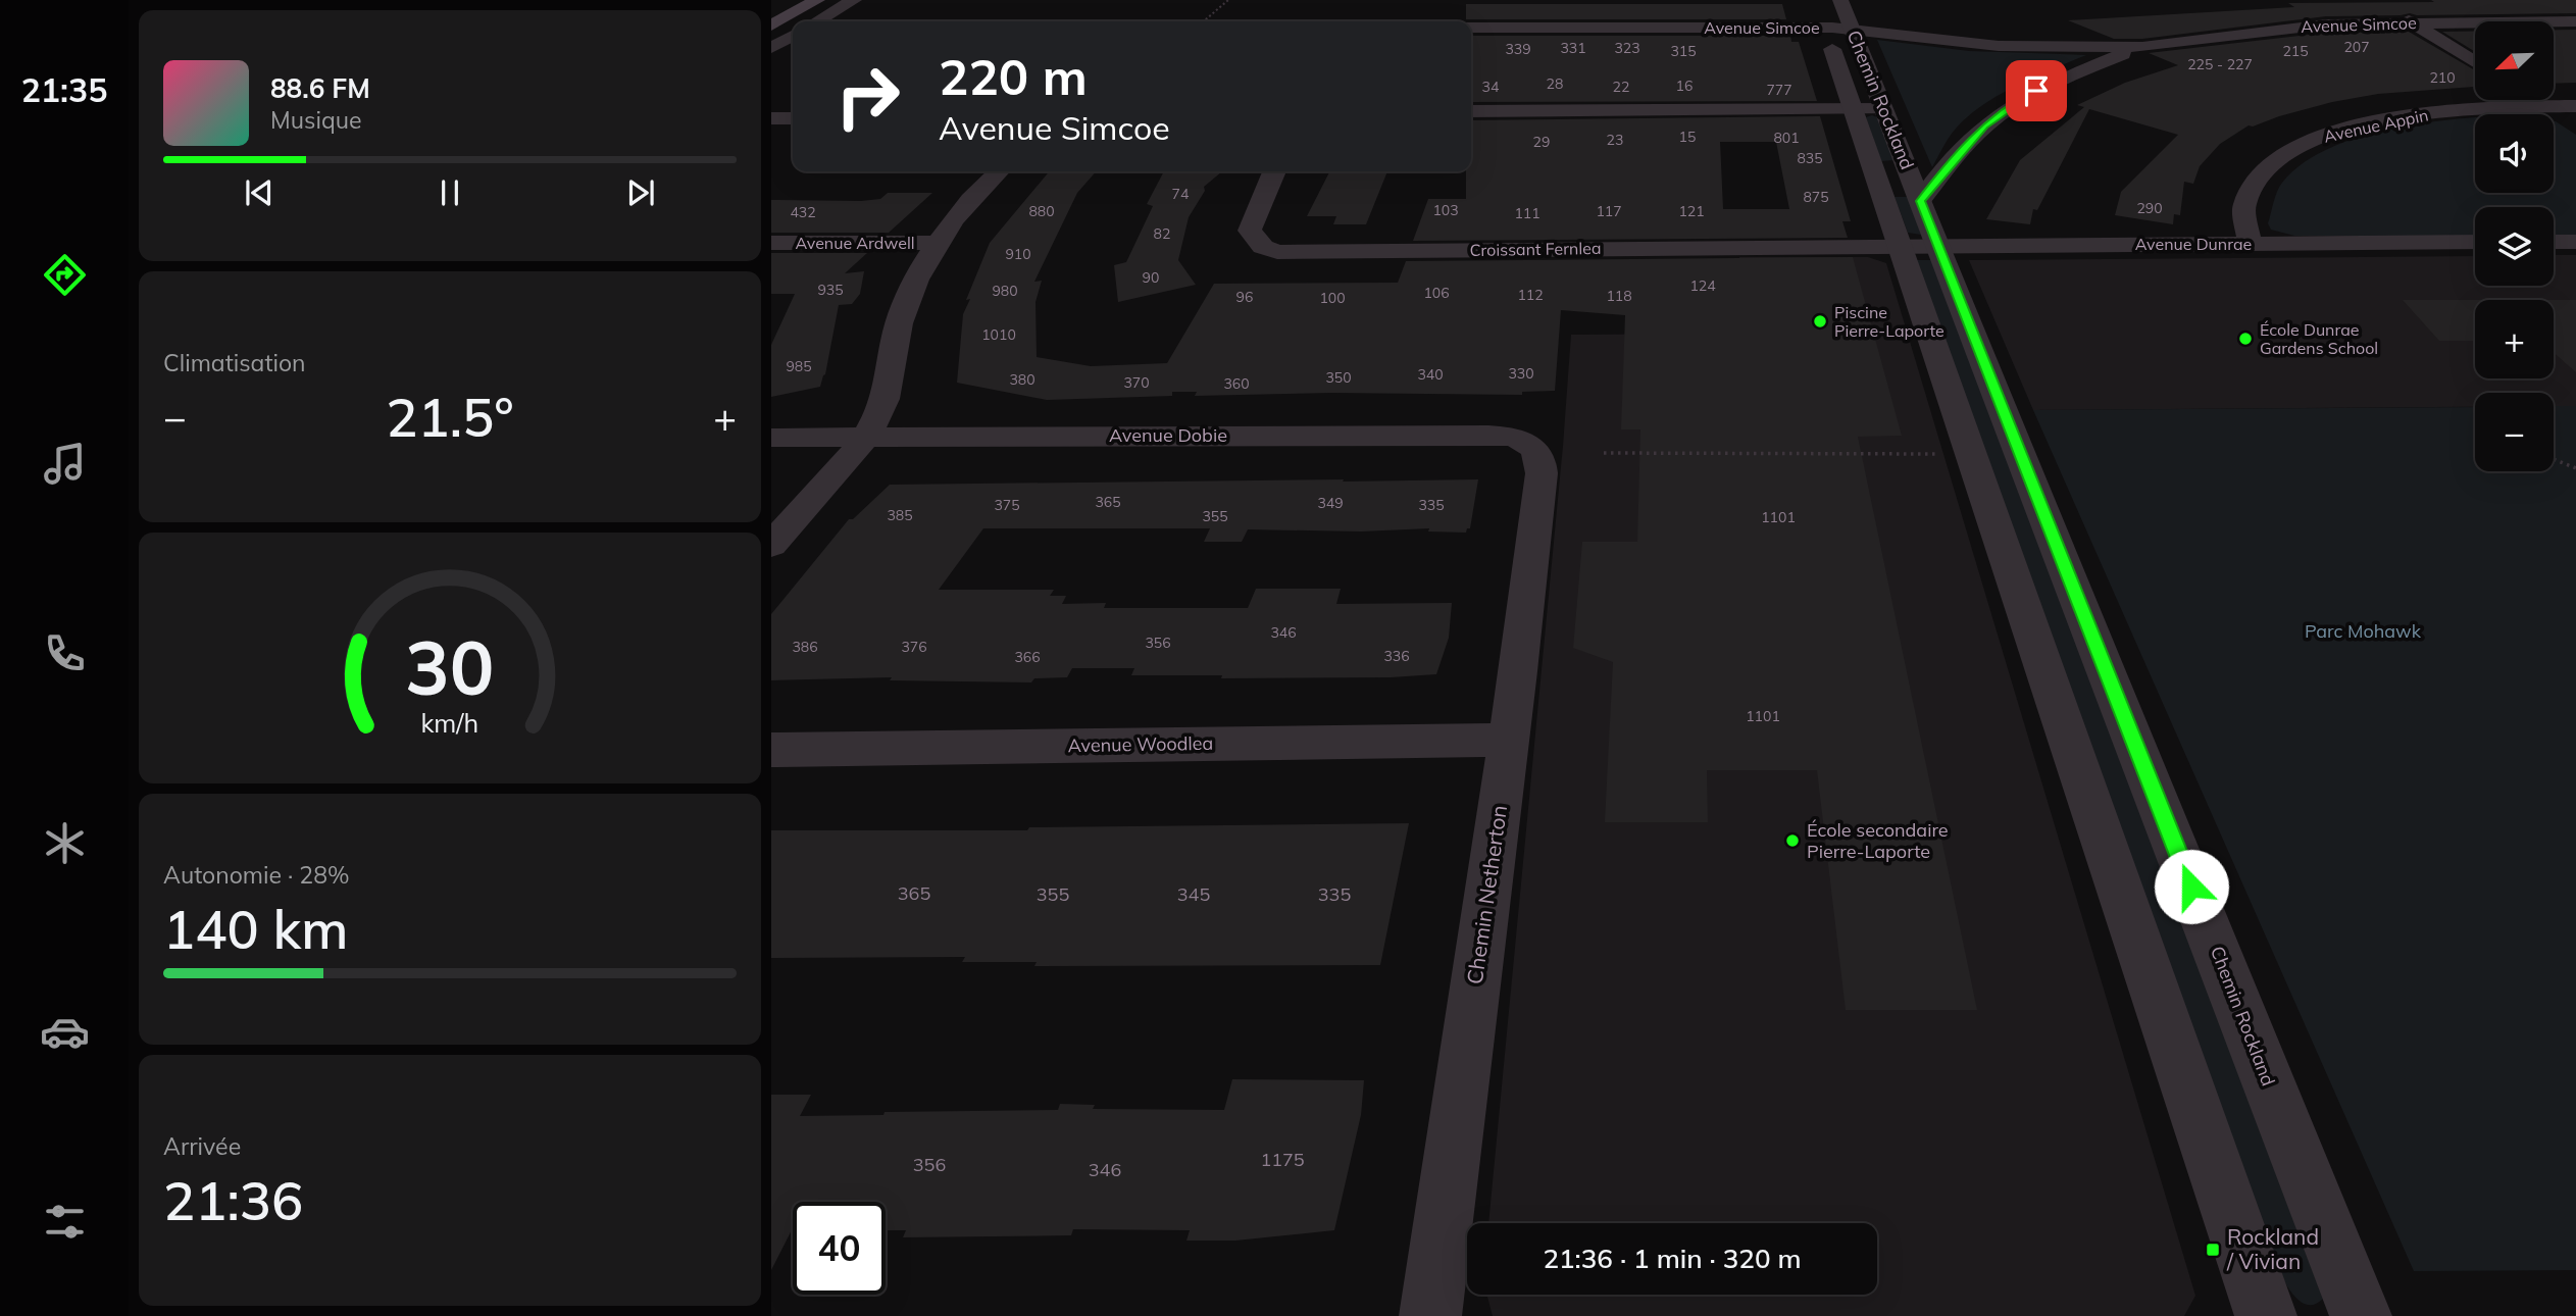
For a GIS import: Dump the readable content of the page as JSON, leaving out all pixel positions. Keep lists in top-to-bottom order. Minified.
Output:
{"streets":{"street":["Avenue Simcoe","Chemin Rockland","Avenue Appin","Avenue Ardwell","Avenue Dunrae","Croissant Fernlea","Avenue Dobie","Avenue Woodlea","Chemin Netherton"]},"crossings":[["Avenue Simcoe","Chemin Rockland"],["Chemin Rockland","Avenue Dunrae"],["Chemin Rockland","Croissant Fernlea"],["Avenue Appin","Avenue Dunrae"],["Avenue Dunrae","Croissant Fernlea"],["Avenue Dobie","Chemin Netherton"],["Avenue Woodlea","Chemin Netherton"]],"parks":["Parc Mohawk"],"places":{"other":["Piscine Pierre-Laporte","École Dunrae Gardens School","École secondaire Pierre-Laporte"],"transit":["Rockland / Vivian"]},"house_numbers":["207","331","323","339","315","215","225 - 227","210","28","16","34","22","777","15","801","23","29","835","74","875","290","103","880","117","121","432","111","82","910","90","124","935","980","106","112","118","96","100","1010","985","330","340","350","380","370","360","365","349","375","335","385","355","1101","346","356","386","376","336","366","1101","365","355","345","335","1175","356","346"],"north":"bottom left","page":{"tabs":"21:35","map_buttons":["+","−"],"turn":["220 m","Avenue Simcoe"],"song":["88.6 FM","Musique"],"tile":["Climatisation",["Autonomie · 28%","140 km"],["Arrivée","21:36"]],"heat":["−","21.5°","+"],"limit":"40","trip":"21:36 · 1 min · 320 m","gauge":["30","km/h"]}}
